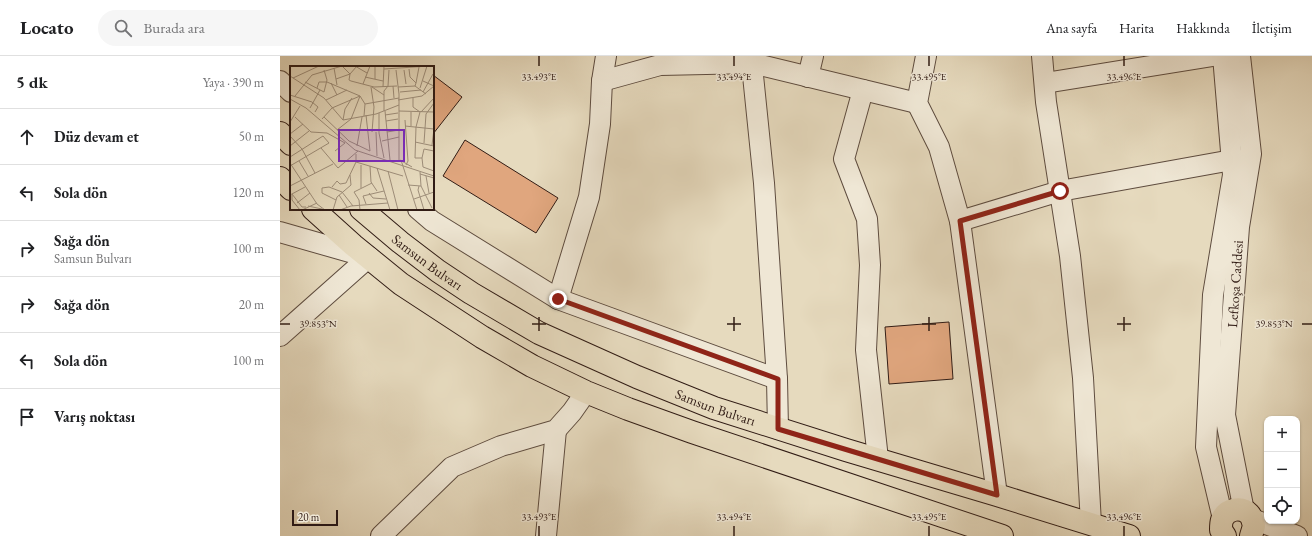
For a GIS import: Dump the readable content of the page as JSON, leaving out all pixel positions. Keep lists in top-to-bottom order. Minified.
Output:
{"streets":{"main road":["Samsun Bulvarı"],"street":["Lefkoşa Caddesi"]},"scale_bar":"20 m","page":{"header":"Locato","search":"Burada ara","nav":["Ana sayfa","Harita","Hakkında","İletişim"],"heading":["5 dk","Yaya · 390 m"],"list":[["Düz devam et","50 m"],["Sola dön","120 m"],["Sağa dön","Samsun Bulvarı","100 m"],["Sağa dön","20 m"],["Sola dön","100 m"],"Varış noktası"],"map_buttons":["+","−"],"scale":"20 m"},"coordinates":["33.493°E","33.494°E","33.495°E","33.496°E","39.853°N"]}
